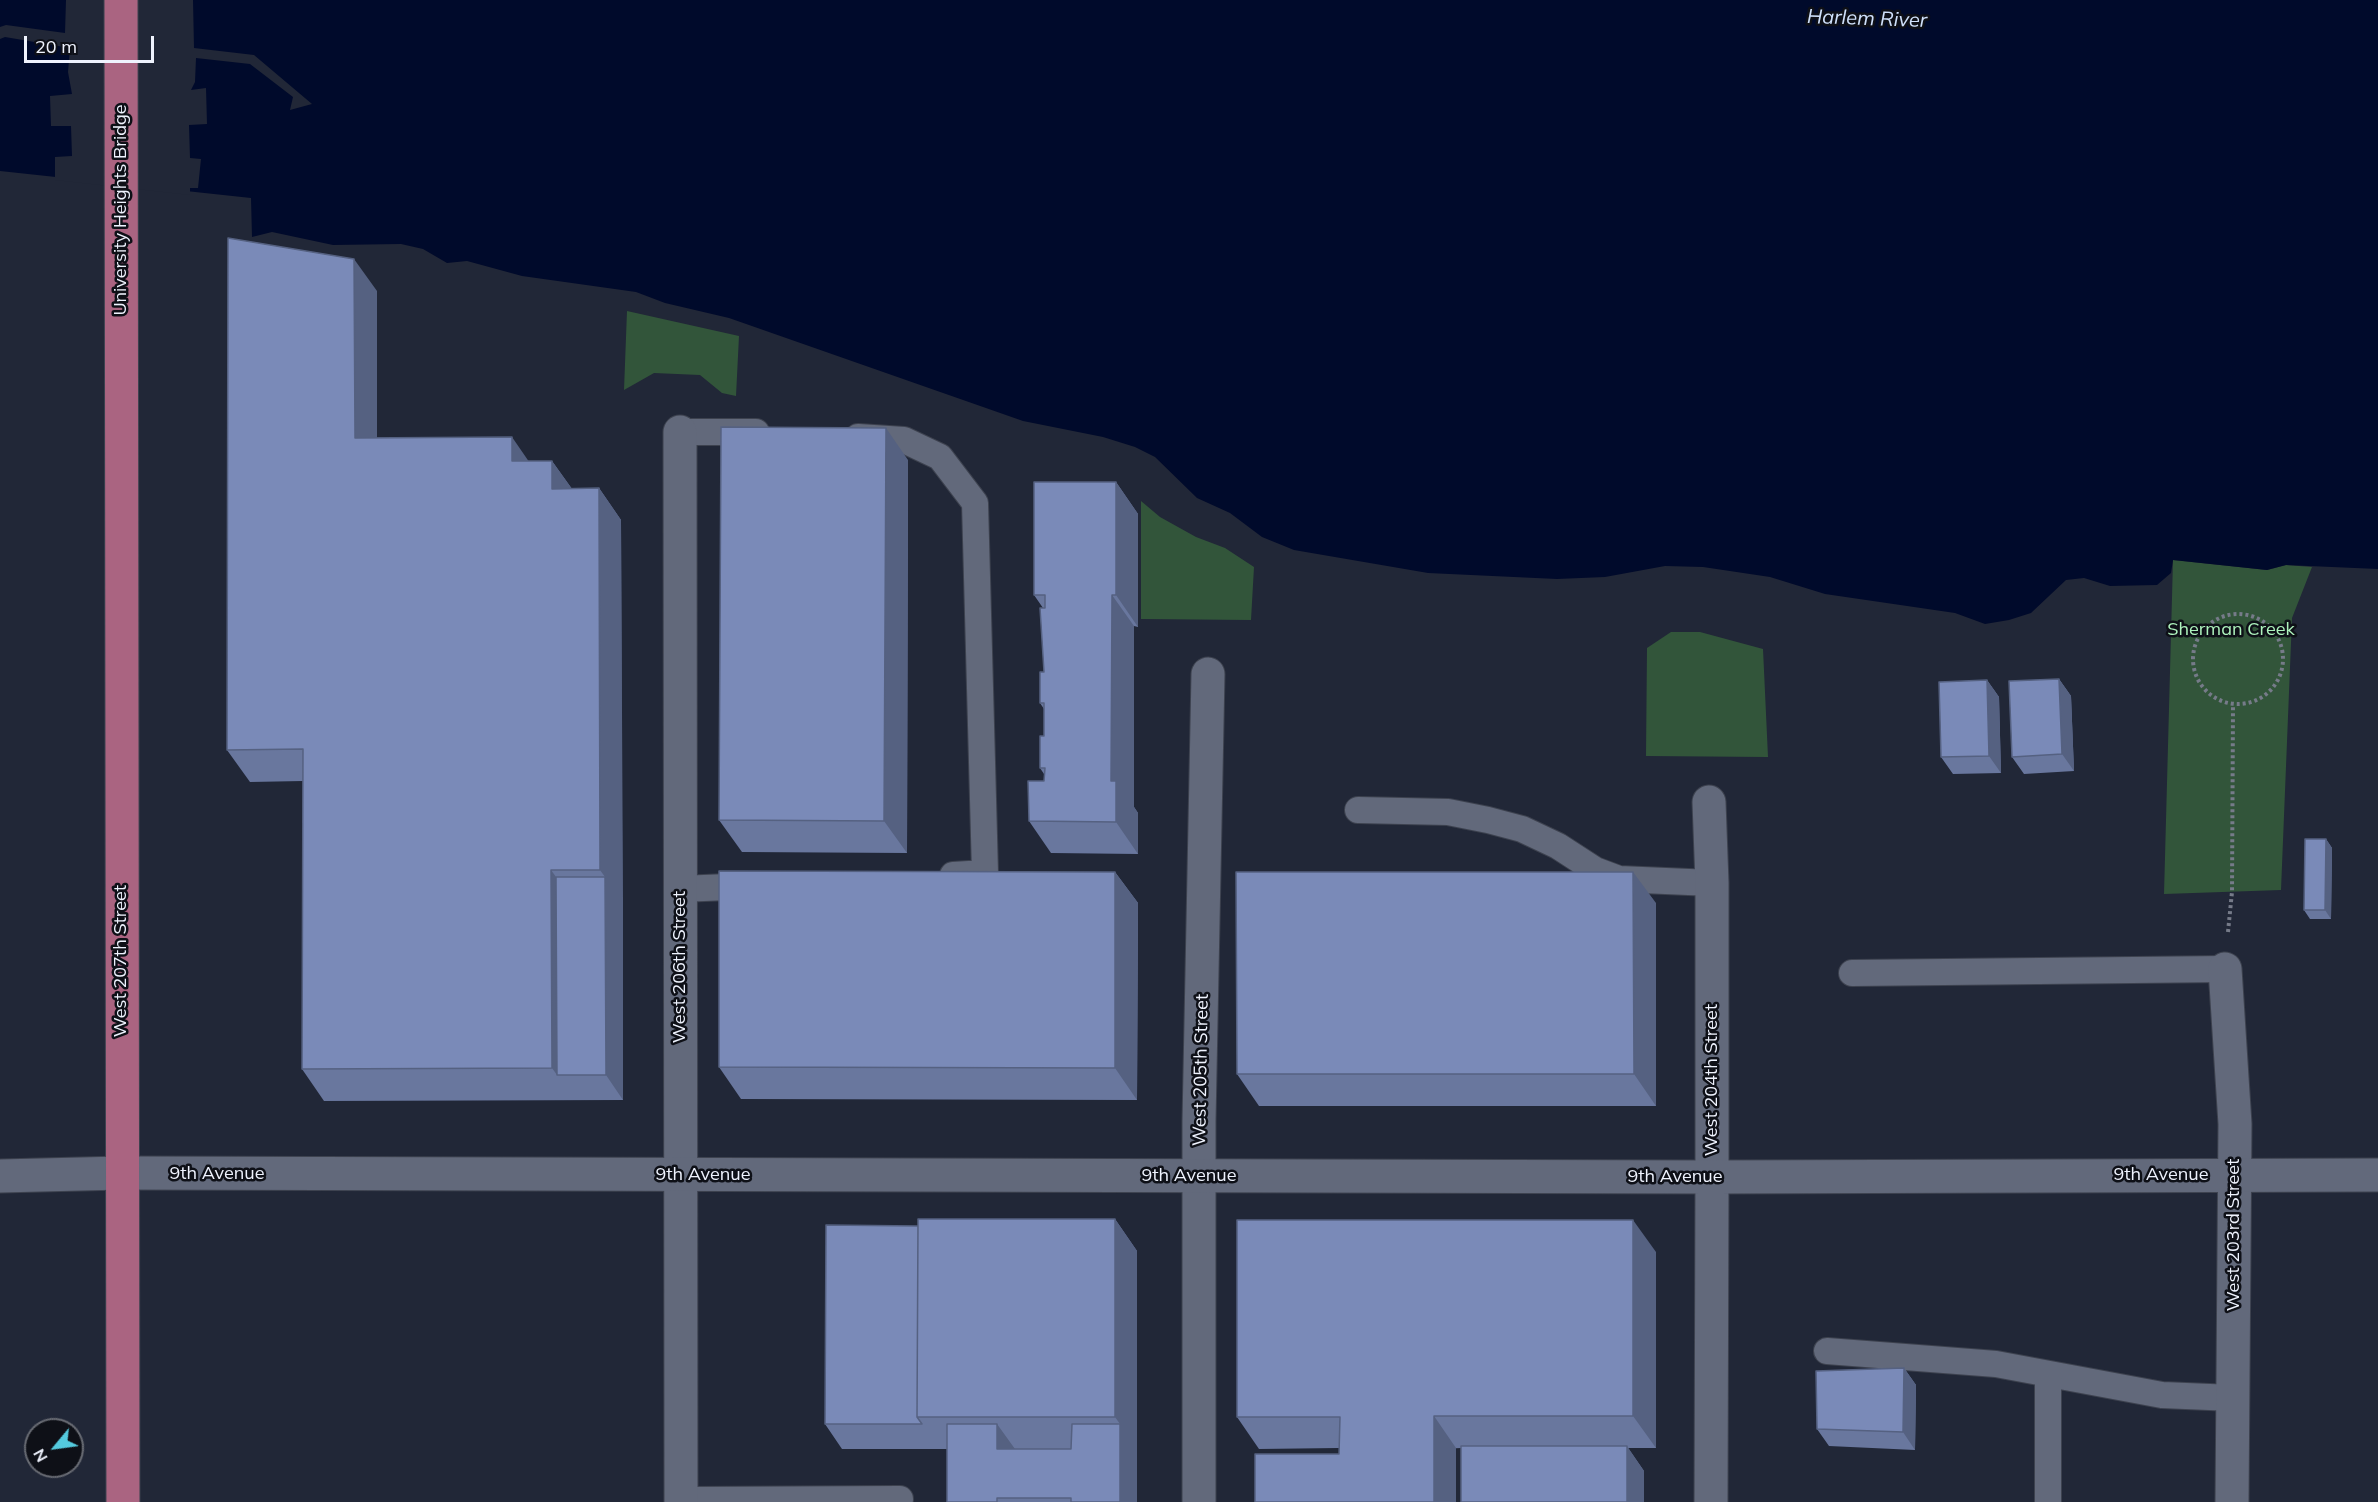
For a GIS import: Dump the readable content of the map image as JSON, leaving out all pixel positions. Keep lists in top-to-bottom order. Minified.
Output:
{"streets":{"main road":["University Heights Bridge","West 207th Street"],"street":["West 206th Street","West 205th Street","West 204th Street","9th Avenue","West 203rd Street"]},"crossings":[["University Heights Bridge","West 207th Street"],["West 207th Street","9th Avenue"],["West 206th Street","9th Avenue"],["West 205th Street","9th Avenue"],["West 204th Street","9th Avenue"],["9th Avenue","West 203rd Street"]],"water":["Harlem River"],"parks":["Sherman Creek"],"scale_bar":"20 m","north":"bottom left"}
